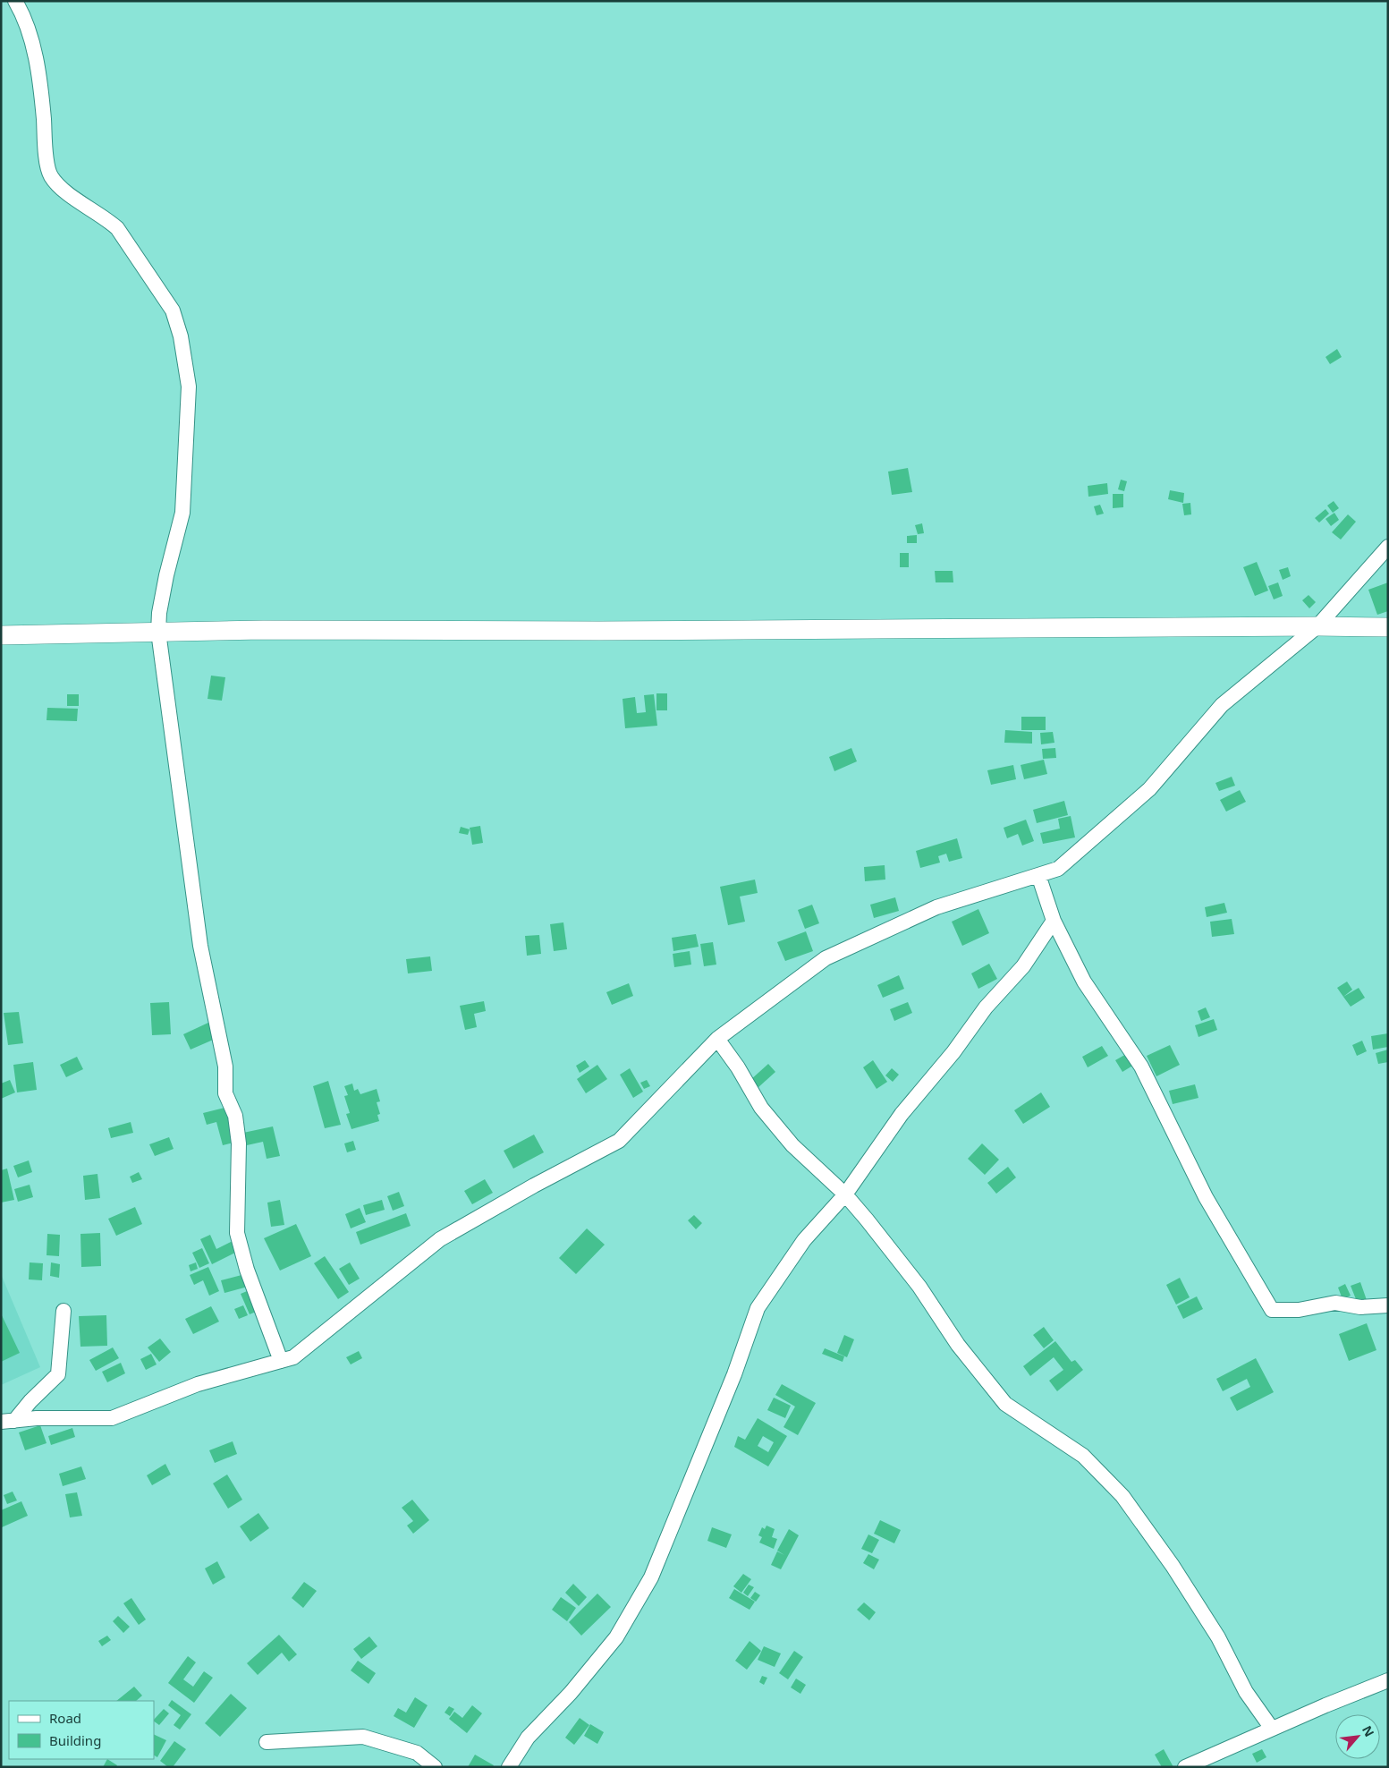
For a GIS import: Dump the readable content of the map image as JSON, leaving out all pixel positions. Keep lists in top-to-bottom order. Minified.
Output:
{"legend":["Road","Building"],"north":"top right"}
